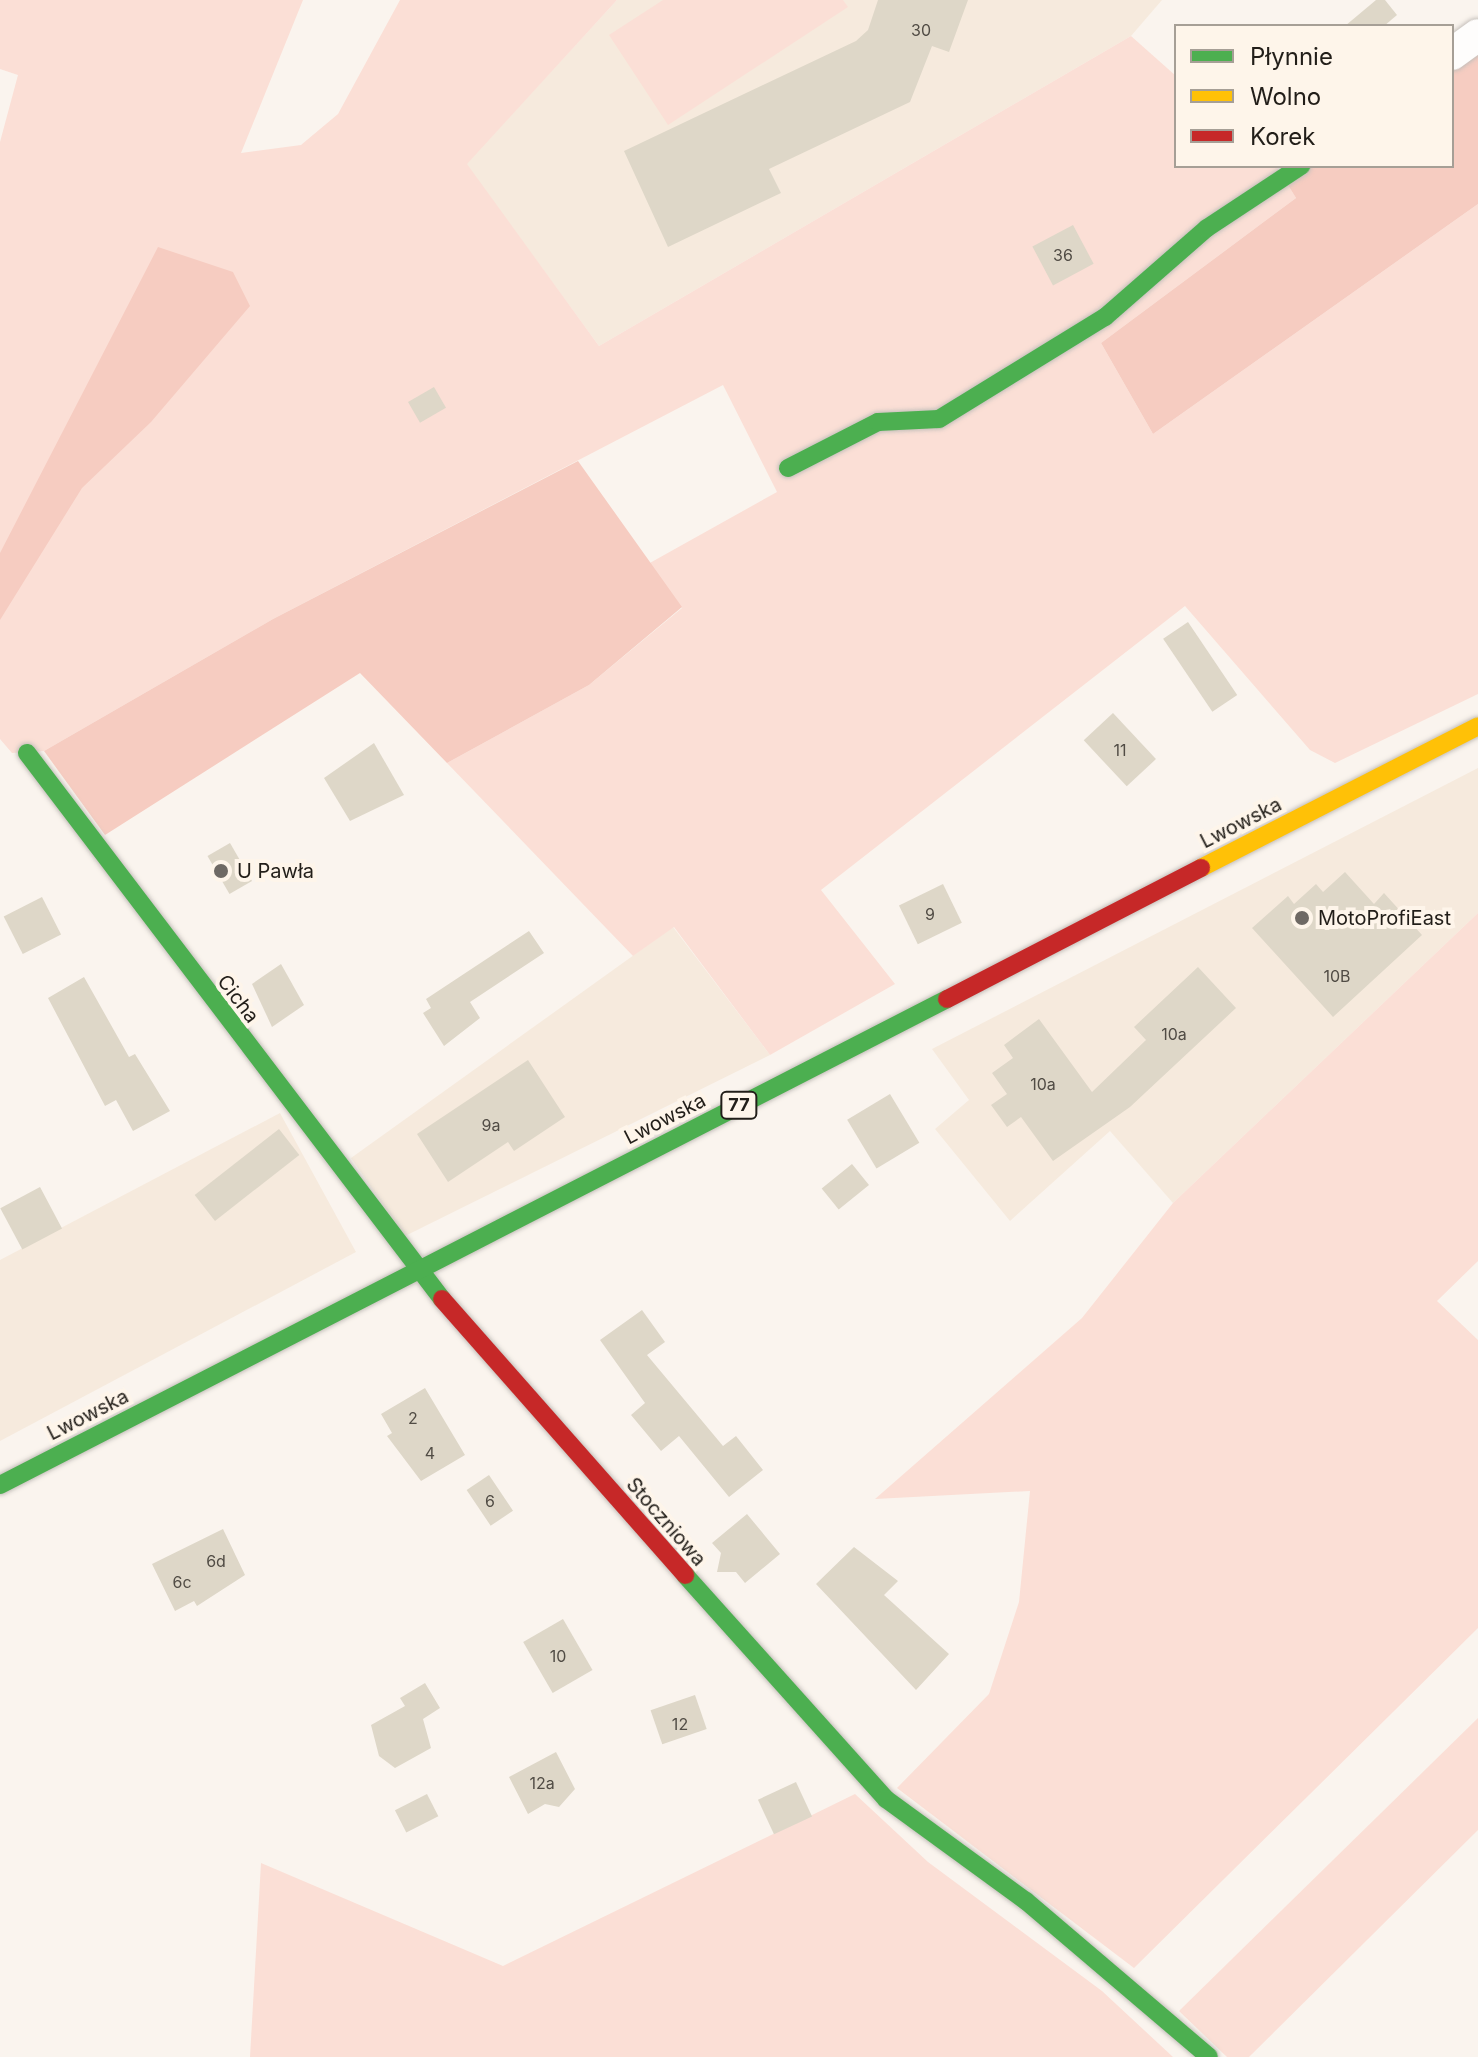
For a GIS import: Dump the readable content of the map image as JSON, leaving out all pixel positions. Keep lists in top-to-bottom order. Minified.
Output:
{"streets":{"street":["Lwowska","Cicha","77","Stoczniowa"]},"crossings":[["Lwowska","Cicha"],["Lwowska","Stoczniowa"],["Cicha","Stoczniowa"]],"places":["U Pawła","MotoProfiEast"],"house_numbers":["30","36","11","9","10B","10a","10a","9a","2","4","6","6d","6c","10","12","12a"],"legend":["Płynnie","Wolno","Korek"]}
